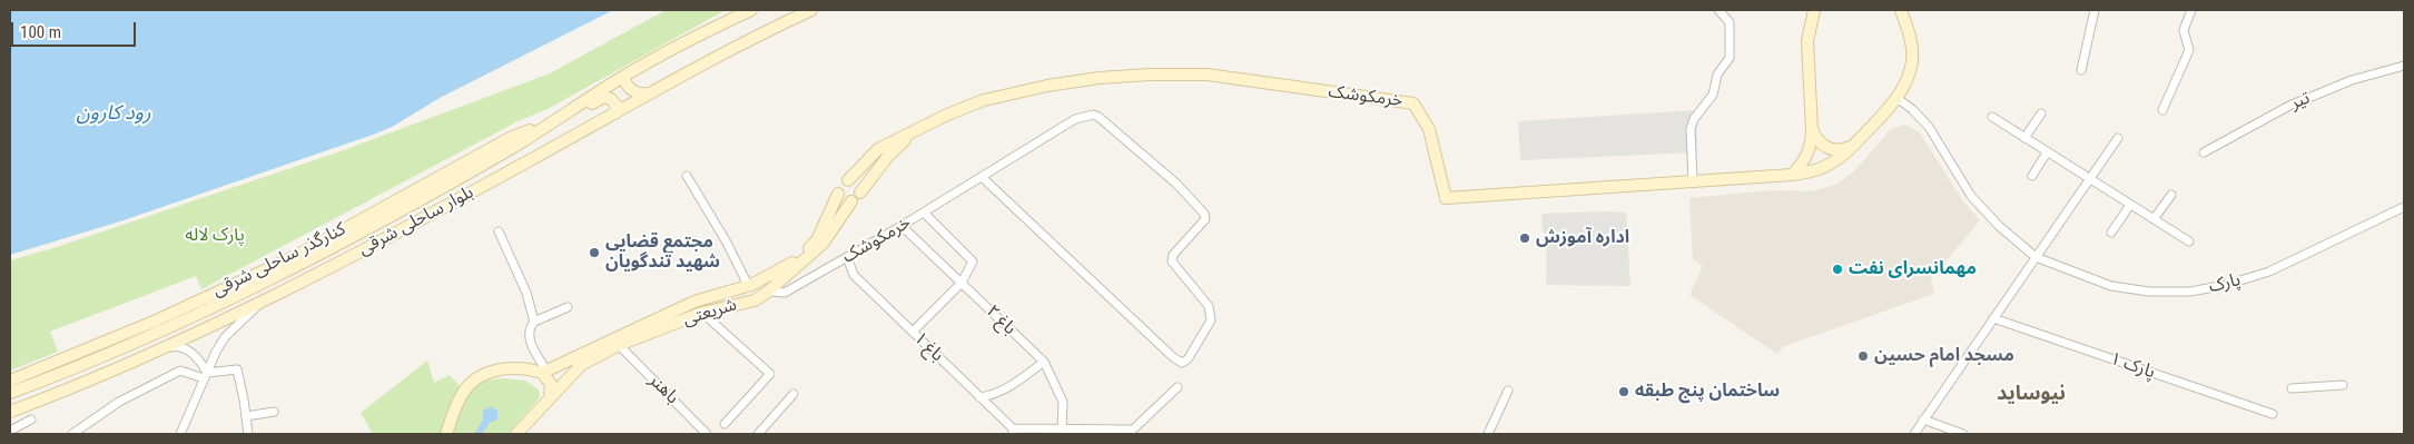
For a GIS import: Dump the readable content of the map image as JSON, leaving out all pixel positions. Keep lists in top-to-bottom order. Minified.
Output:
{"streets":{"street":["خرمکوشک","تیر","بلوار ساحلی شرقی","کنارگذر ساحلی شرقی","پارک","شریعتی","باغ ۲","باغ ۱","پارک ۱","باهنر"]},"crossings":[["خرمکوشک","پارک"],["خرمکوشک","شریعتی"],["خرمکوشک","باغ ۲"],["خرمکوشک","باغ ۱"],["بلوار ساحلی شرقی","کنارگذر ساحلی شرقی"],["شریعتی","باهنر"]],"districts":["نیوساید"],"water":["رود کارون"],"parks":["پارک لاله"],"places":["اداره آموزش","مجتمع قضایی شهید تندگویان","مهمانسرای نفت","مسجد امام حسین","ساختمان پنج طبقه"],"scale_bar":"100 m"}
